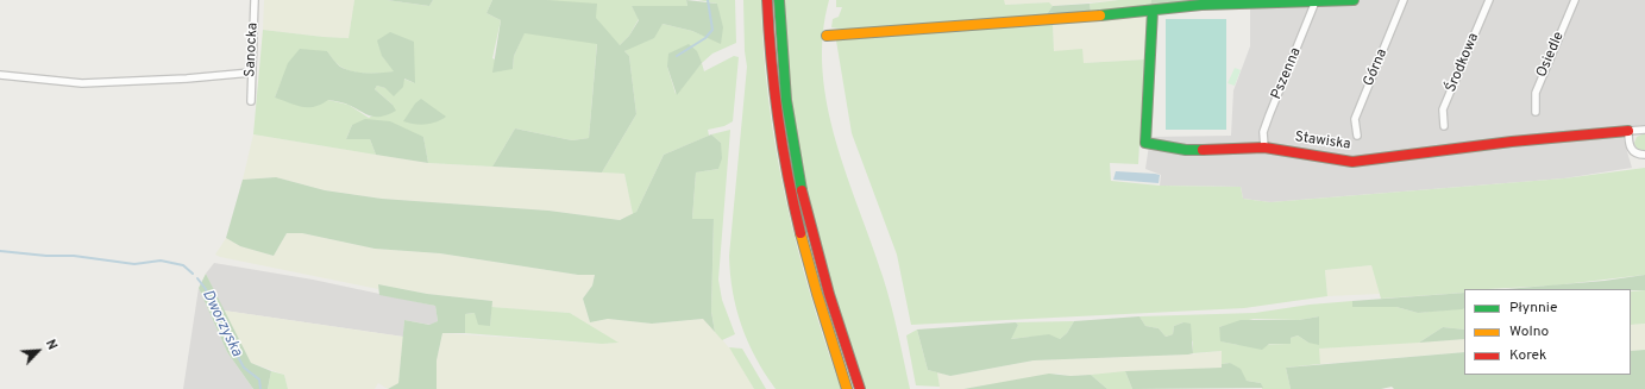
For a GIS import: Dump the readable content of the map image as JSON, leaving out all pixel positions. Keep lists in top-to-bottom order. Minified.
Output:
{"streets":{"street":["Sanocka","Osiedle","Środkowa","Górna","Pszenna","Stawiska"]},"crossings":[["Pszenna","Stawiska"]],"water":["Dworzyska"],"legend":["Płynnie","Wolno","Korek"],"north":"top right"}
